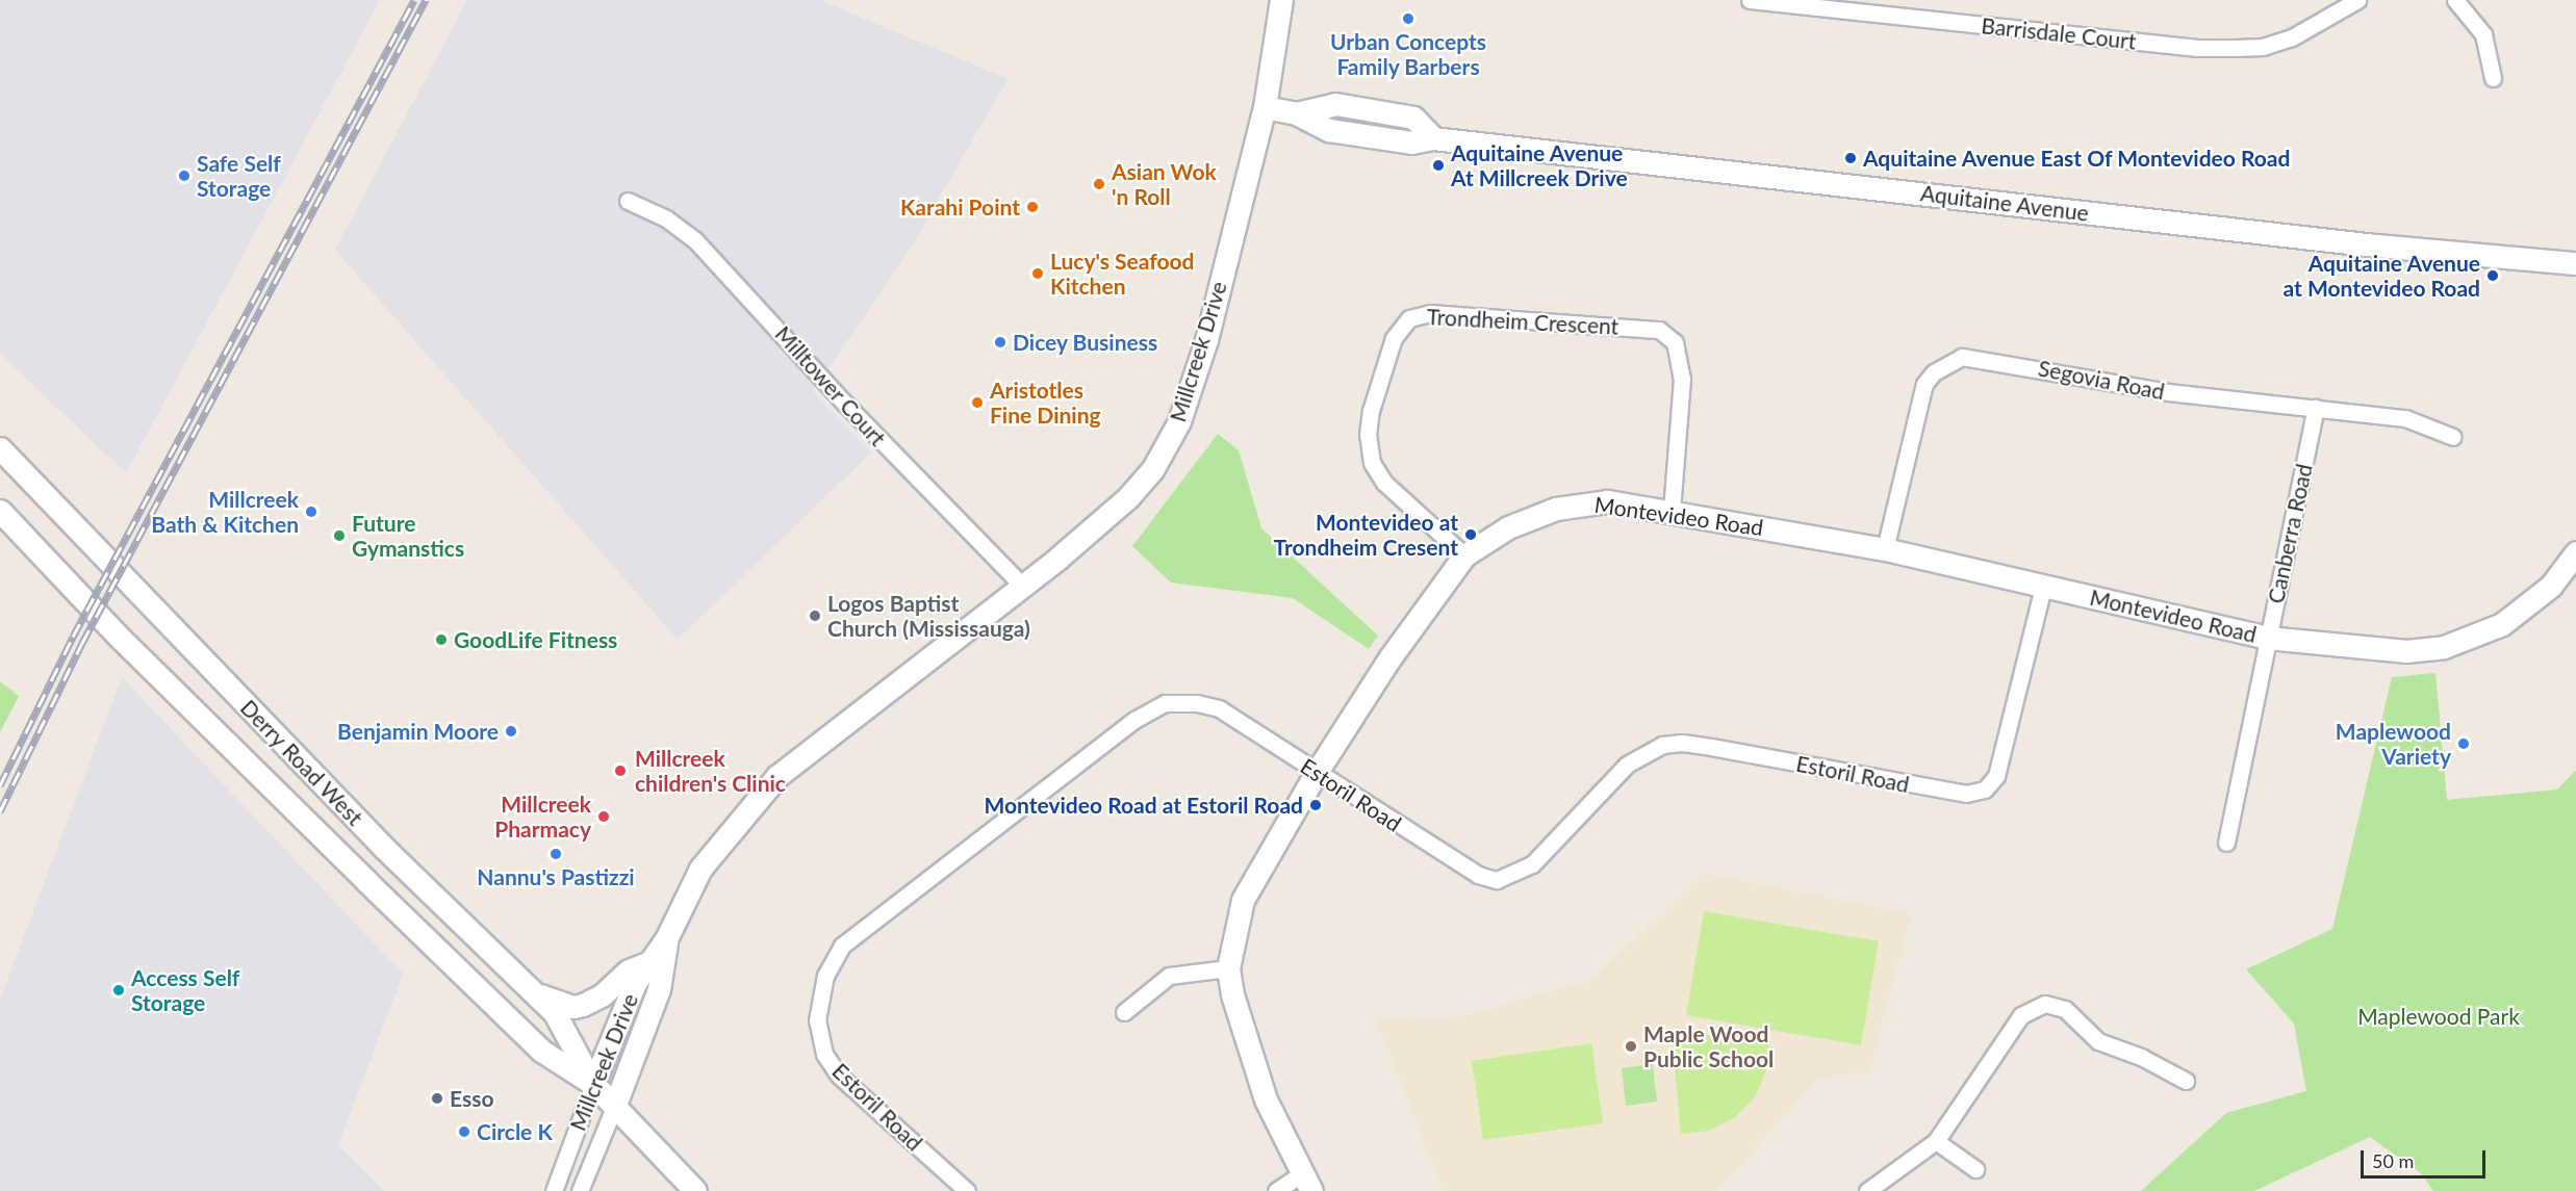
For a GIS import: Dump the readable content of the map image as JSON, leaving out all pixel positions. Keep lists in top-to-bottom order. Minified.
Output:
{"streets":{"street":["Barrisdale Court","Aquitaine Avenue","Trondheim Crescent","Millcreek Drive","Segovia Road","Milltower Court","Montevideo Road","Canberra Road","Derry Road West","Estoril Road"]},"crossings":[["Aquitaine Avenue","Millcreek Drive"],["Trondheim Crescent","Montevideo Road"],["Millcreek Drive","Milltower Court"],["Millcreek Drive","Derry Road West"],["Segovia Road","Montevideo Road"],["Segovia Road","Canberra Road"],["Montevideo Road","Canberra Road"],["Montevideo Road","Estoril Road"]],"parks":["Maplewood Park"],"places":["Urban Concepts Family Barbers","Aquitaine Avenue East Of Montevideo Road","Aquitaine Avenue At Millcreek Drive","Safe Self Storage","Asian Wok 'n Roll","Karahi Point","Lucy's Seafood Kitchen","Aquitaine Avenue at Montevideo Road","Dicey Business","Aristotles Fine Dining","Millcreek Bath & Kitchen","Montevideo at Trondheim Cresent","Future Gymanstics","Logos Baptist Church (Mississauga)","GoodLife Fitness","Benjamin Moore","Maplewood Variety","Millcreek children's Clinic","Montevideo Road at Estoril Road","Millcreek Pharmacy","Nannu's Pastizzi","Access Self Storage","Maple Wood Public School","Esso","Circle K"],"scale_bar":"50 m"}
